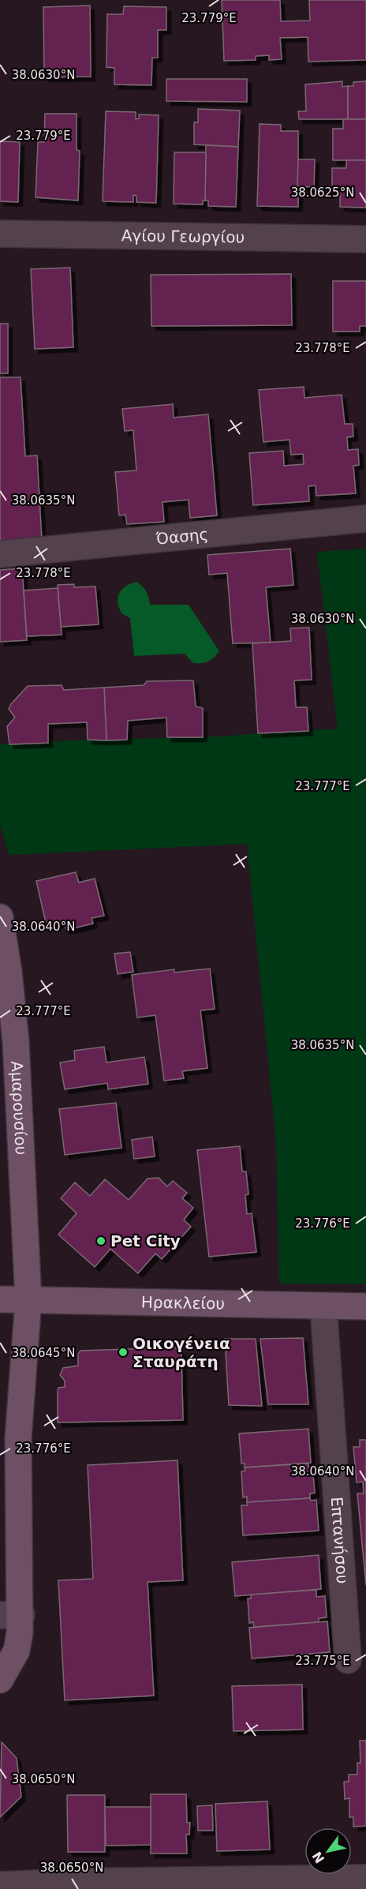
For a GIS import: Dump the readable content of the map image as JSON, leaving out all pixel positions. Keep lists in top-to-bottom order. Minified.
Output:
{"streets":{"main road":["Αμαρουσίου","Ηρακλείου"],"street":["Αγίου Γεωργίου","Όασης","Επτανήσου"]},"crossings":[["Αμαρουσίου","Ηρακλείου"],["Ηρακλείου","Επτανήσου"]],"places":["Pet City","Οικογένεια Σταυράτη"],"north":"bottom left","coordinates":["23.779°E","38.0630°N","38.0625°N","23.778°E","38.0635°N","23.777°E","38.0640°N","23.776°E","38.0645°N","23.775°E","38.0650°N"]}
